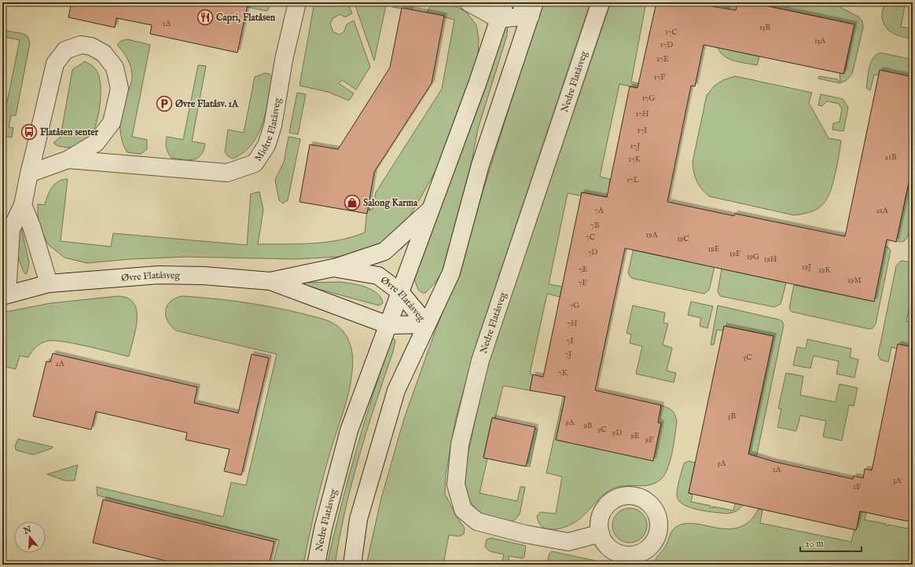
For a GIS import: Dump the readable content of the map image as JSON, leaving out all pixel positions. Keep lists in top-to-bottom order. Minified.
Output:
{"streets":{"street":["Nedre Flatåsveg","Midtre Flatåsveg","Øvre Flatåsveg"]},"crossings":[["Nedre Flatåsveg","Øvre Flatåsveg"],["Midtre Flatåsveg","Øvre Flatåsveg"]],"places":{"restaurant":["Capri, Flatåsen"],"parking":["Øvre Flatåsv. 1A"],"bus stop":["Flatåsen senter"],"shop":["Salong Karma"]},"house_numbers":["1A","15B","17C","15A","17D","17E","17F","17G","17H","17I","17J","21B","17K","17L","7A","21A","7B","19A","7C","19C","19E","7D","19F","19G","19H","19J","7E","19K","19M","7F","7G","7H","7I","7J","5C","2A","7K","5B","9A","9B","9C","9D","9E","9F","5A","1A","3A","1F"],"scale_bar":"20 m","north":"top"}
